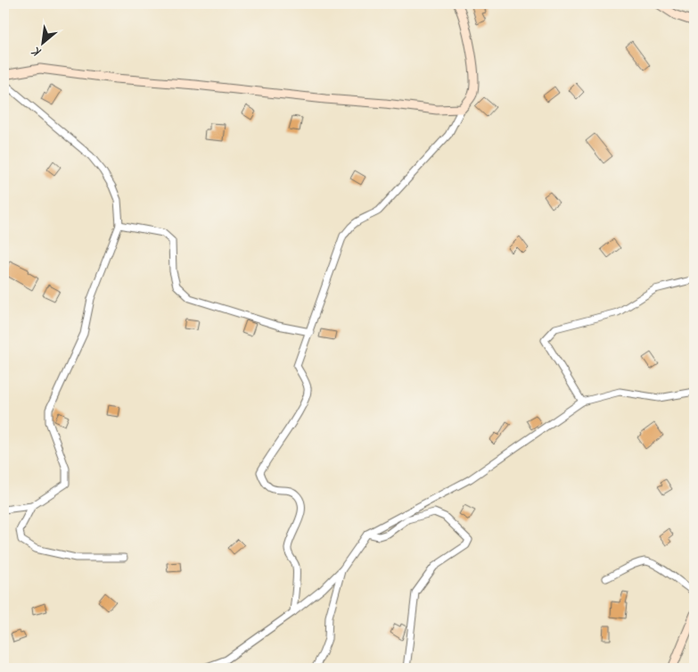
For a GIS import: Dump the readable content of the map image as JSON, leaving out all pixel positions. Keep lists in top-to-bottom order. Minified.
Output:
{"north":"bottom left"}
